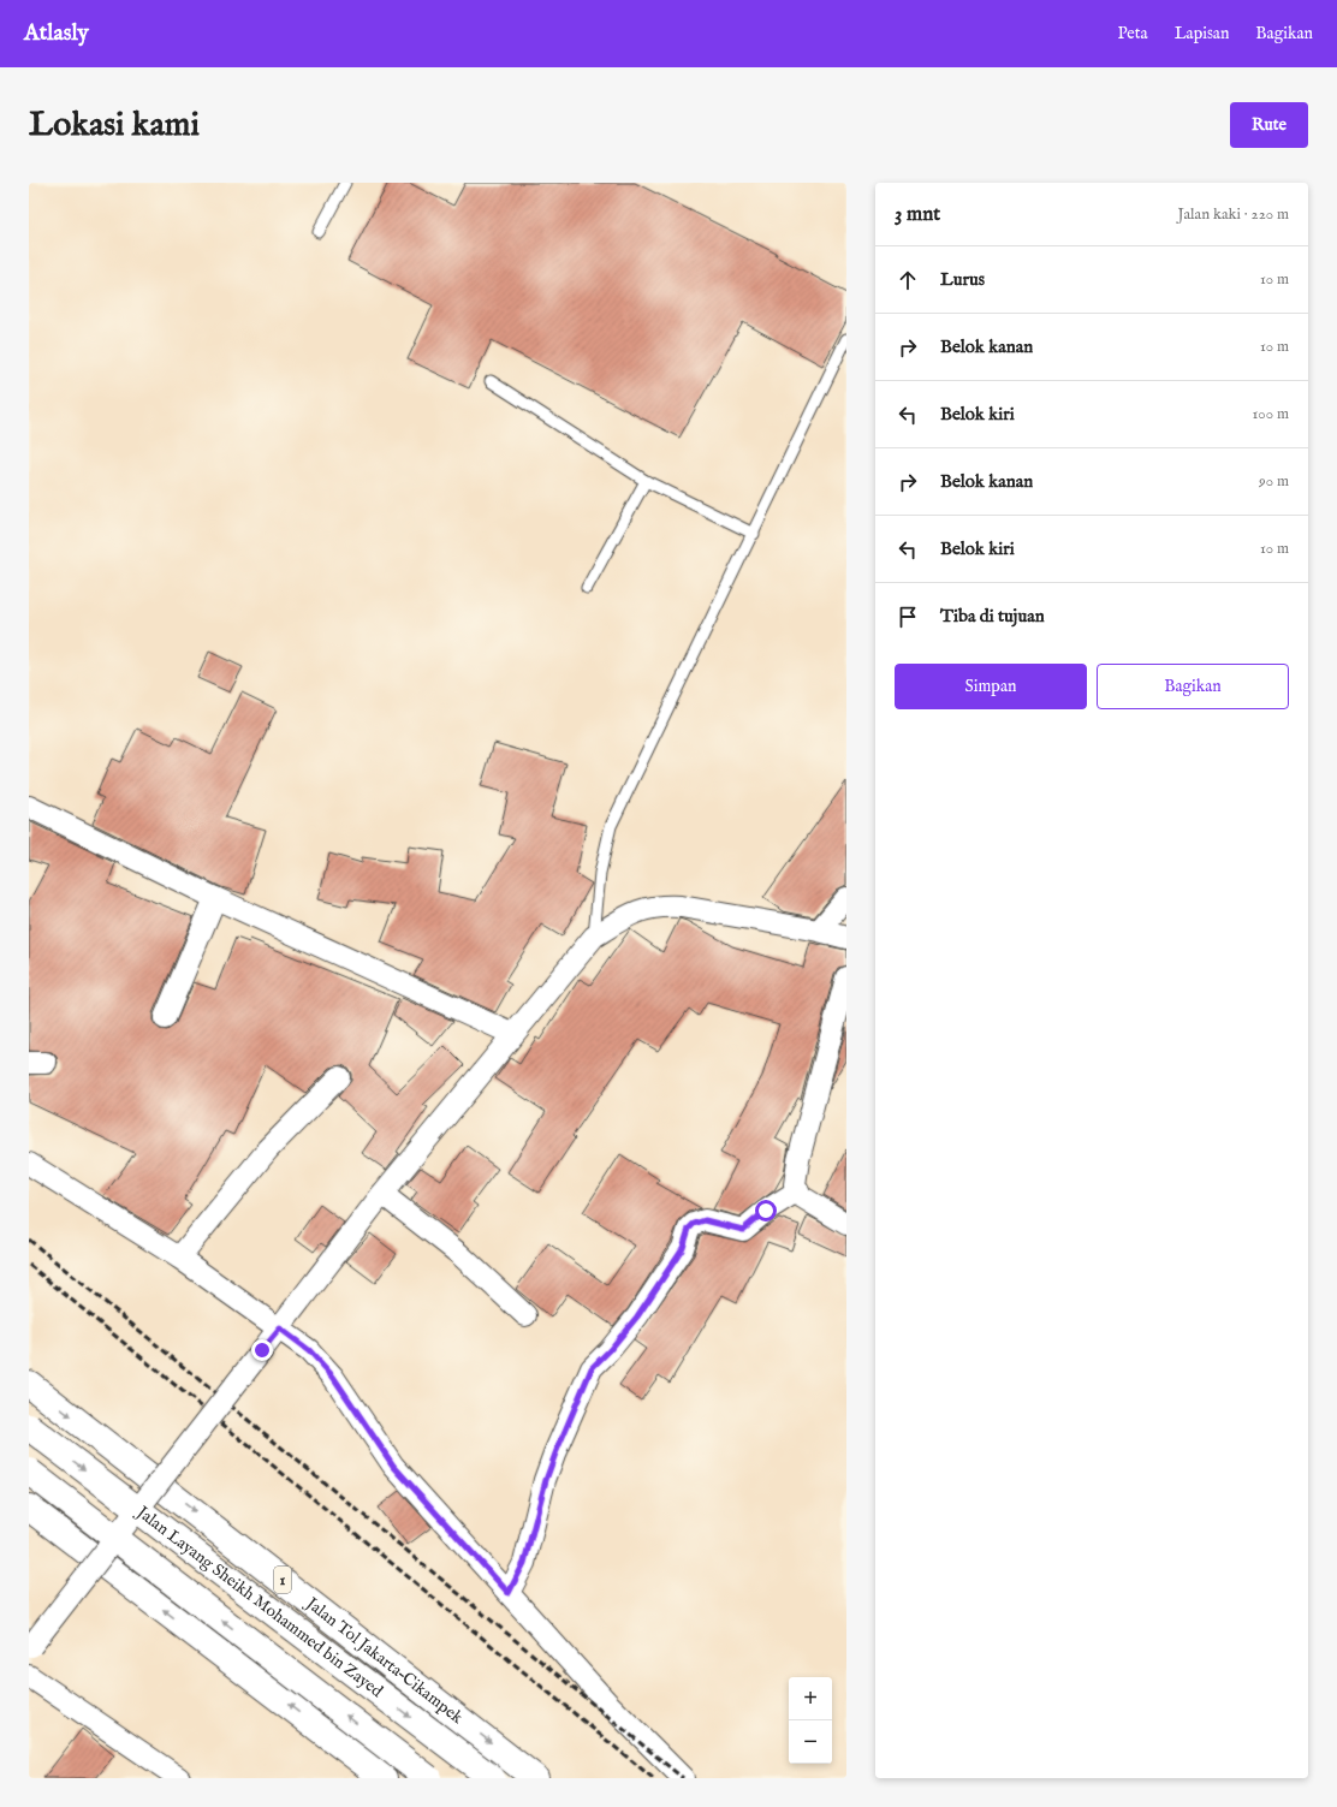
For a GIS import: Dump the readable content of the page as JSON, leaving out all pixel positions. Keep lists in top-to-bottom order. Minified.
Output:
{"streets":{"highway":["1","Jalan Layang Sheikh Mohammed bin Zayed","Jalan Tol Jakarta–Cikampek"]},"page":{"header":"Atlasly","nav":["Peta","Lapisan","Bagikan"],"buttons":["Rute",["Simpan","Bagikan"]],"title":"Lokasi kami","heading":["3 mnt","Jalan kaki · 220 m"],"list":[["Lurus","10 m"],["Belok kanan","10 m"],["Belok kiri","100 m"],["Belok kanan","90 m"],["Belok kiri","10 m"],"Tiba di tujuan"],"map_buttons":["+","−"]}}
